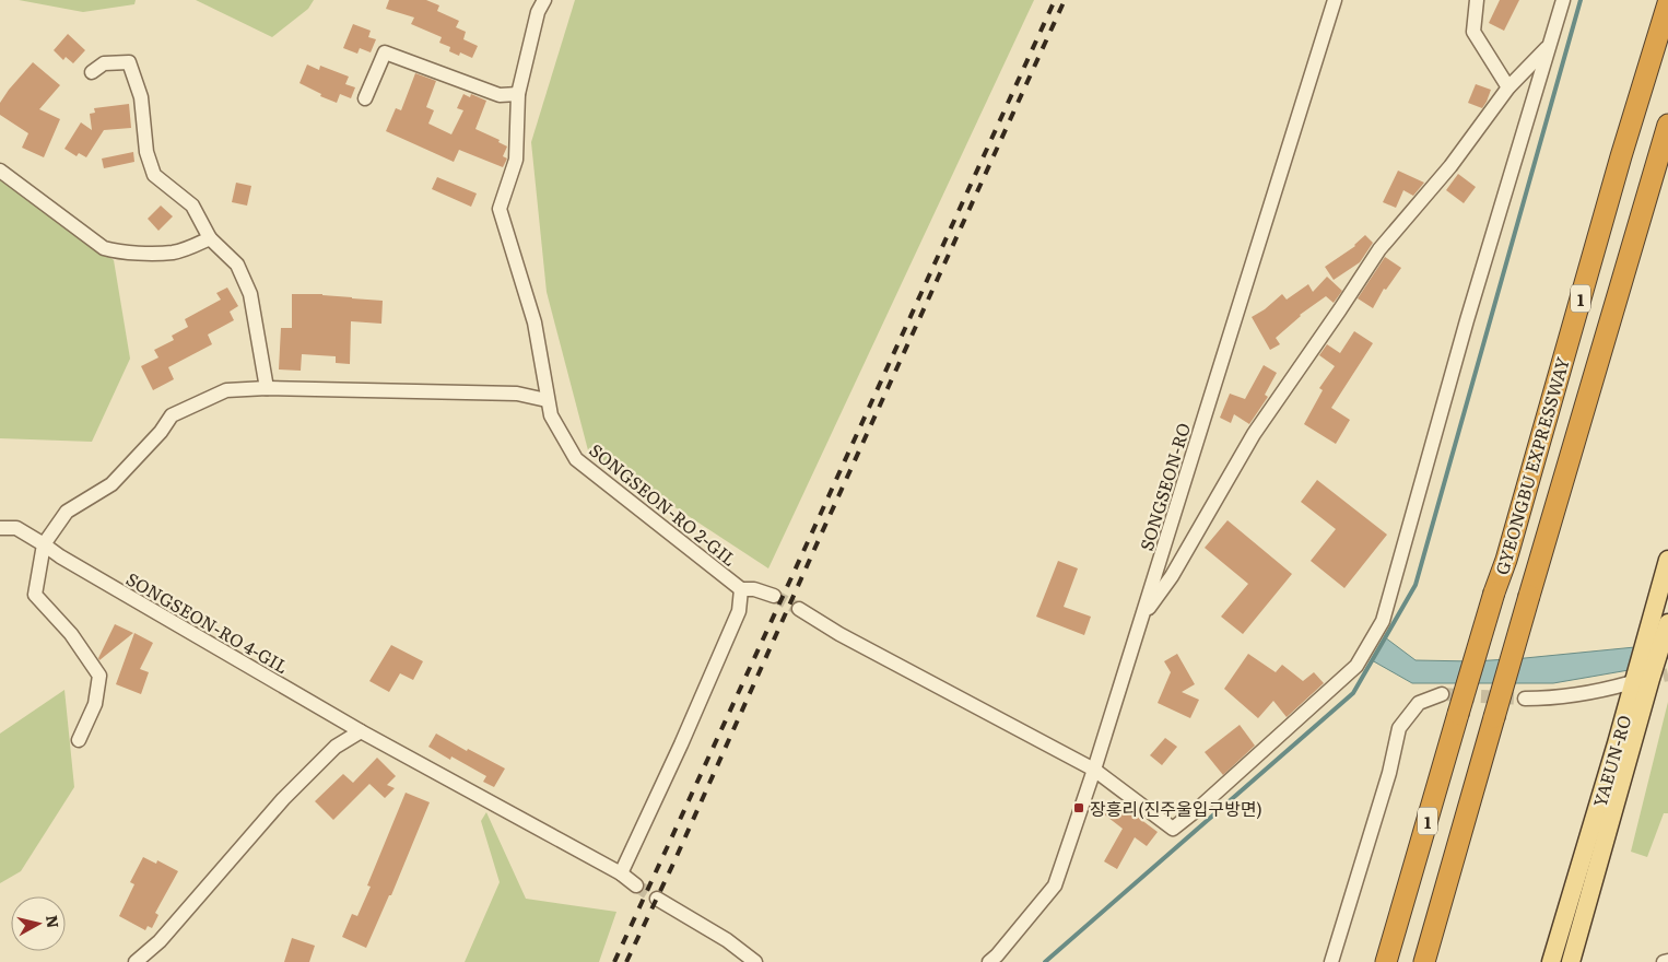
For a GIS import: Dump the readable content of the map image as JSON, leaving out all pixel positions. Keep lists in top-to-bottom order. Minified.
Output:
{"streets":{"highway":["1","GYEONGBU EXPRESSWAY"],"main road":["YAEUN-RO"],"street":["SONGSEON-RO","SONGSEON-RO 2-GIL","SONGSEON-RO 4-GIL"]},"places":{"transit":["장흥리(진주울입구방면)"]},"north":"right"}
